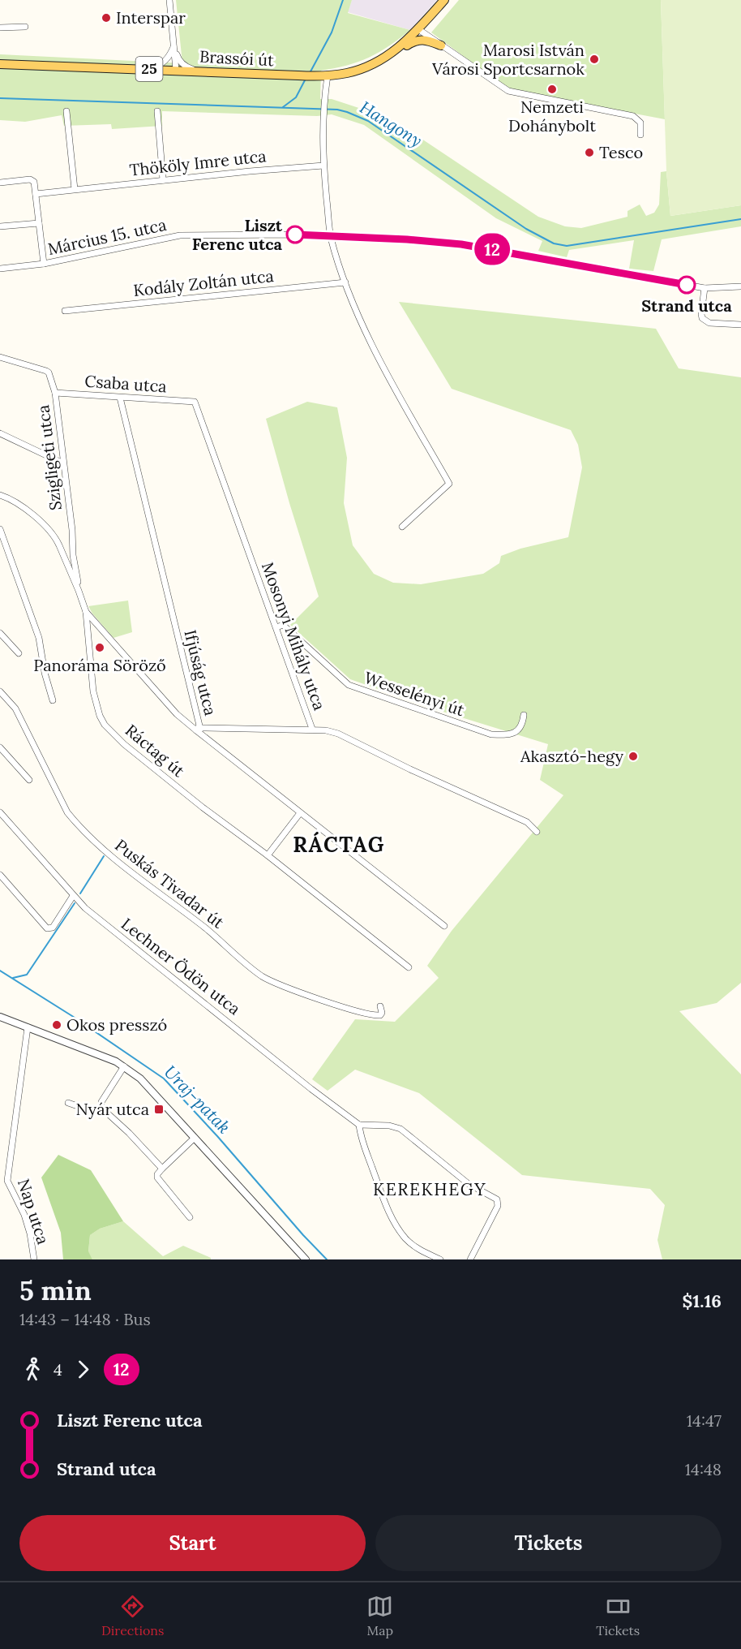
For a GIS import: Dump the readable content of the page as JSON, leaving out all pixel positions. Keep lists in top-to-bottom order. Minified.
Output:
{"streets":{"main road":["Brassói út","25"],"street":["Thököly Imre utca","Március 15. utca","Kodály Zoltán utca","Csaba utca","Szigligeti utca","Mosonyi Mihály utca","Ifjúság utca","Wesselényi út","Ráctag út","Puskás Tivadar út","Lechner Ödön utca","Nap utca"]},"crossings":[["Csaba utca","Szigligeti utca"],["Csaba utca","Mosonyi Mihály utca"],["Csaba utca","Ifjúság utca"],["Mosonyi Mihály utca","Wesselényi út"]],"districts":["RÁCTAG","KEREKHEGY"],"water":["Hangony","Uraj-patak"],"places":{"other":["Interspar","Marosi István Városi Sportcsarnok","Nemzeti Dohánybolt","Tesco","Liszt Ferenc utca","Strand utca","Panoráma Söröző","Akasztó-hegy","Okos presszó"],"transit":["Nyár utca"]},"lines":["bus line 12"],"page":{"on_map":"12","heading":["5 min","14:43 – 14:48 · Bus","$1.16"],"legs":["4","12"],"list":[{"name":"Liszt Ferenc utca","value":"14:47"},{"name":"Strand utca","value":"14:48"}],"buttons":["Start","Tickets"],"tabs":["Directions","Map","Tickets"]}}
